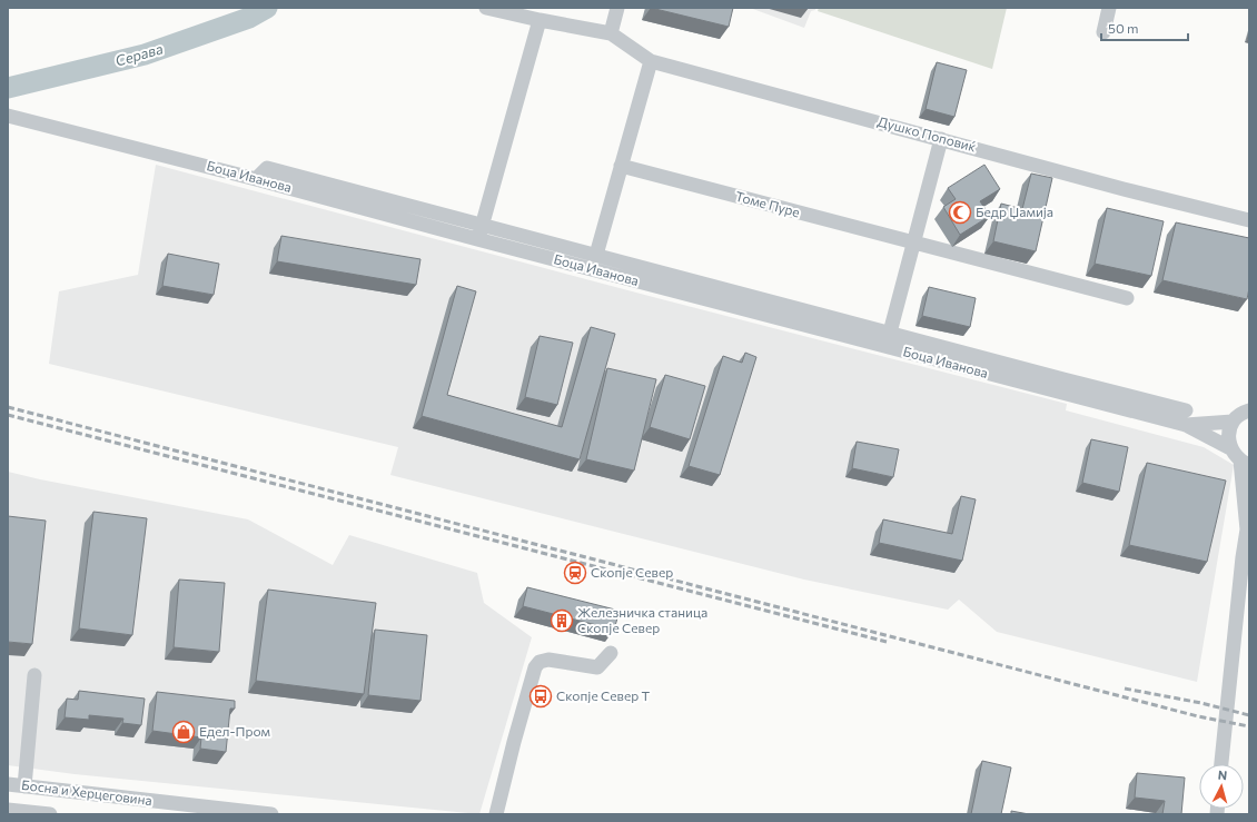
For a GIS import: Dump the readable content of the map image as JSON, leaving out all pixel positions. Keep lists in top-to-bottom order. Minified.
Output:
{"streets":{"street":["Душко Поповиќ","Боца Иванова","Томе Пуре","Босна и Херцеговина"]},"water":["Серава"],"places":{"mosque":["Бедр Џамија"],"station":["Скопје Север"],"building":["Железничка станица Скопје Север"],"bus stop":["Скопје Север Т"],"shop":["Едел-Пром"]},"scale_bar":"50 m","north":"top"}
